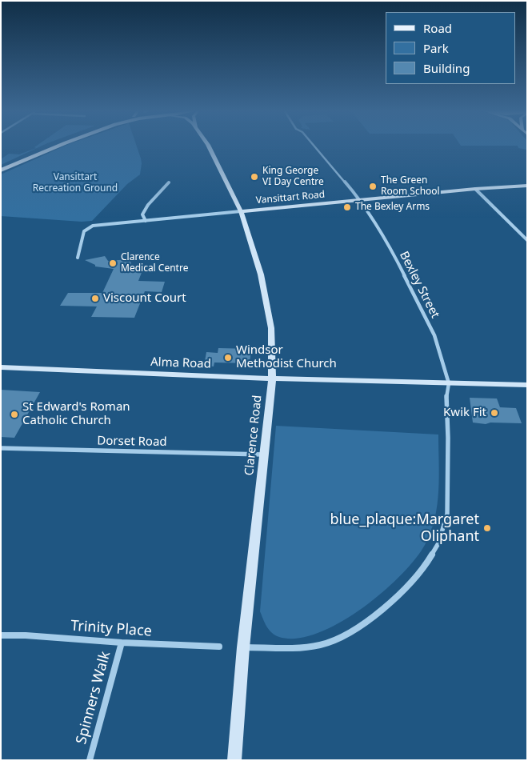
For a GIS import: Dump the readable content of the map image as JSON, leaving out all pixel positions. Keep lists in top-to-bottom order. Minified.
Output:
{"streets":{"street":["Vansittart Road","Bexley Street","Alma Road","Clarence Road","Dorset Road","Trinity Place","Spinners Walk"]},"crossings":[["Vansittart Road","Bexley Street"],["Vansittart Road","Clarence Road"],["Bexley Street","Alma Road"],["Alma Road","Clarence Road"],["Clarence Road","Dorset Road"],["Trinity Place","Spinners Walk"]],"parks":["Vansittart Recreation Ground"],"places":["King George VI Day Centre","The Green Room School","The Bexley Arms","Clarence Medical Centre","Viscount Court","Windsor Methodist Church","Kwik Fit","St Edward's Roman Catholic Church","blue_plaque:Margaret Oliphant"],"legend":["Road","Park","Building"]}
